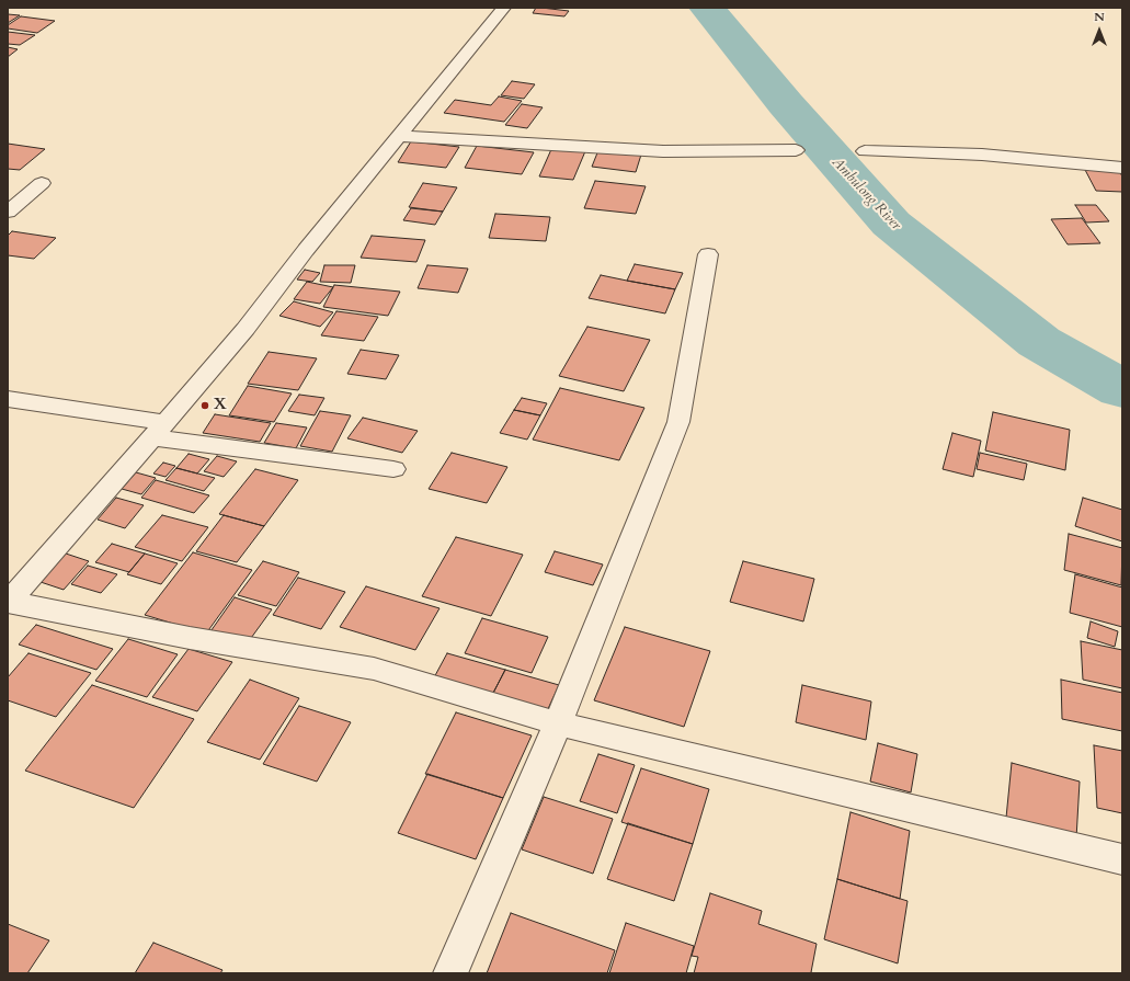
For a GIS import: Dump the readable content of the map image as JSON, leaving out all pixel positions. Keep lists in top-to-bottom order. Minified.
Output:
{"water":["Ambulong River"],"places":["X"],"north":"top"}
